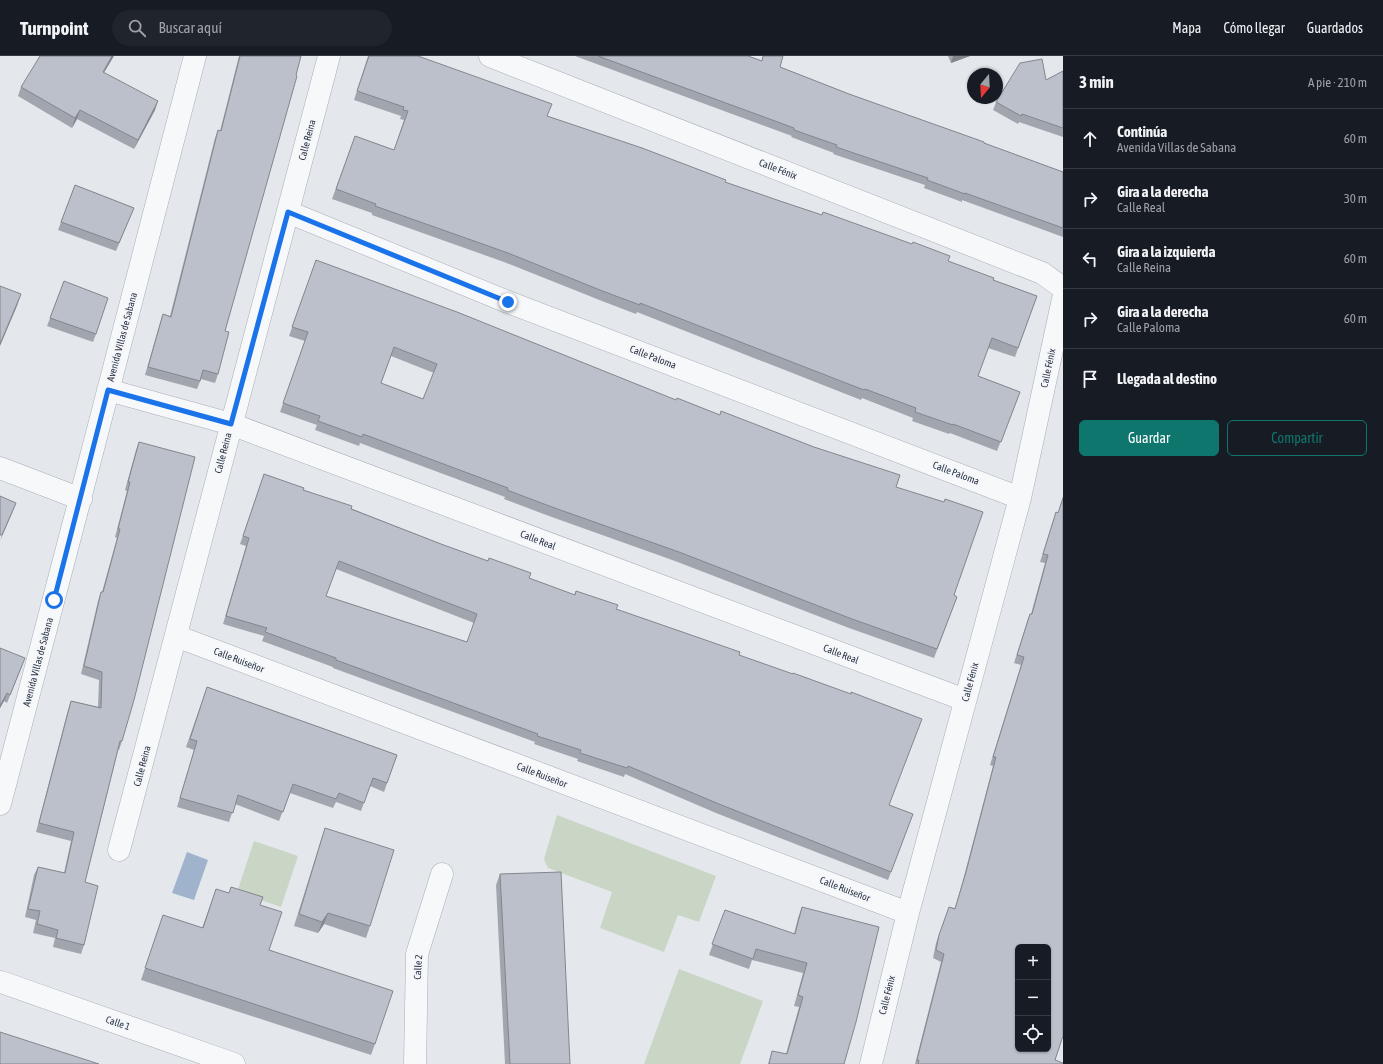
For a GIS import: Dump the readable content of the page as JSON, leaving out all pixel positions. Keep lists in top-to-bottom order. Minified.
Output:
{"streets":{"street":["Calle Reina","Calle Fénix","Avenida Villas de Sabana","Calle Paloma","Calle Real","Calle Ruiseñor","Calle 2","Calle 1"]},"crossings":[["Calle Reina","Calle Paloma"],["Calle Reina","Calle Real"],["Calle Reina","Calle Ruiseñor"],["Calle Fénix","Calle Paloma"],["Calle Fénix","Calle Real"],["Calle Fénix","Calle Ruiseñor"],["Avenida Villas de Sabana","Calle Real"]],"north":"bottom","page":{"header":"Turnpoint","search":"Buscar aquí","nav":["Mapa","Cómo llegar","Guardados"],"heading":["3 min","A pie · 210 m"],"list":[["Continúa","Avenida Villas de Sabana","60 m"],["Gira a la derecha","Calle Real","30 m"],["Gira a la izquierda","Calle Reina","60 m"],["Gira a la derecha","Calle Paloma","60 m"],"Llegada al destino"],"buttons":["Guardar","Compartir"],"map_buttons":["+","−"]}}
